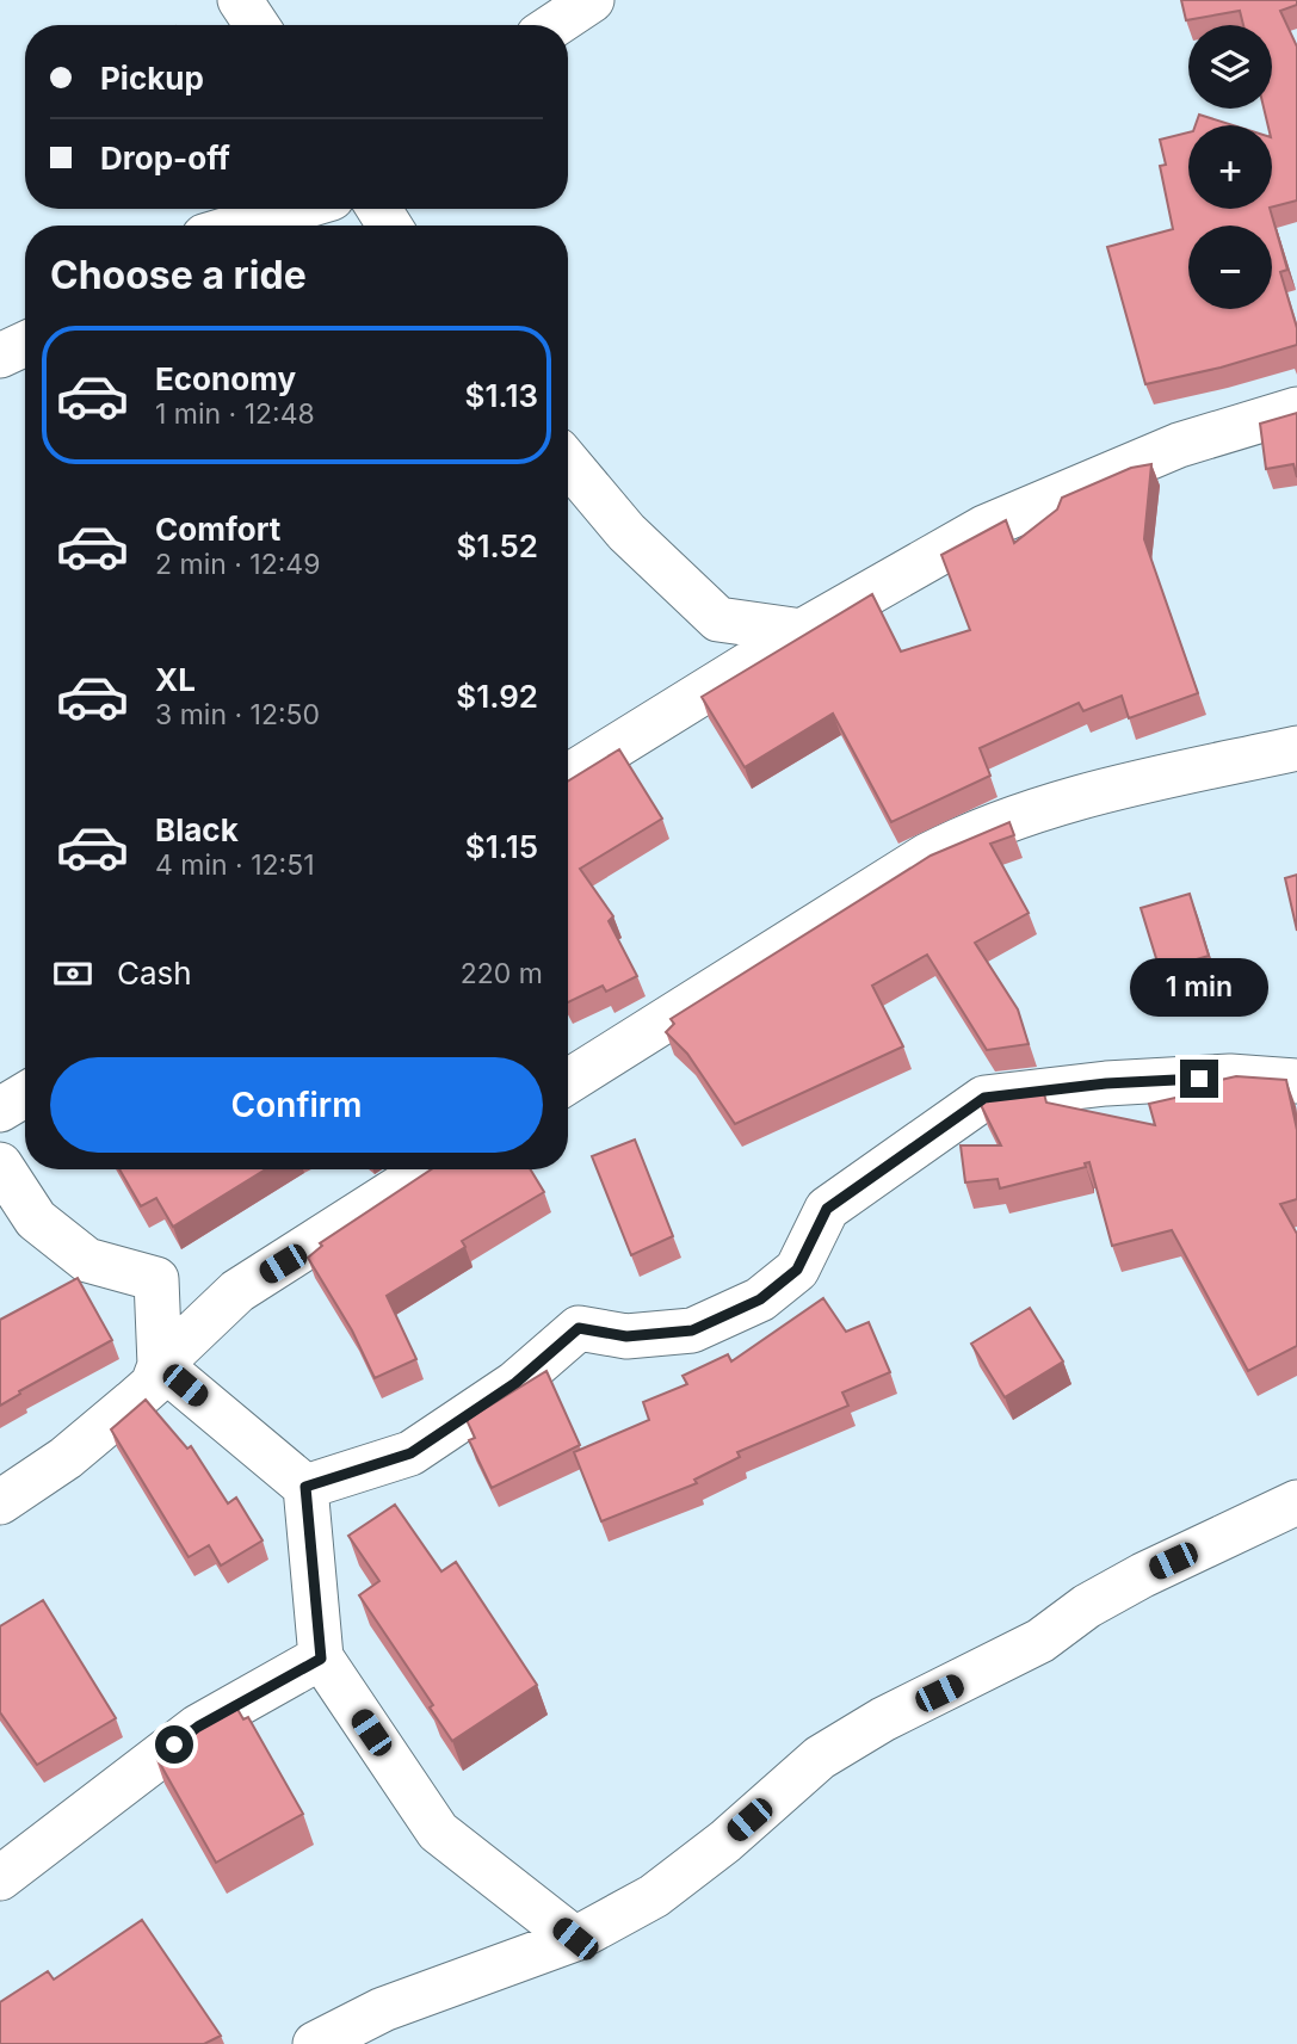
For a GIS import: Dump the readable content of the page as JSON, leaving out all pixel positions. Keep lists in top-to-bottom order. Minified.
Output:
{"page":{"map_buttons":["+","−"],"banner":["Pickup","Drop-off"],"heading":"Choose a ride","list":[{"name":"Economy","note":"1 min · 12:48","value":"$1.13"},{"name":"Comfort","note":"2 min · 12:49","value":"$1.52"},{"name":"XL","note":"3 min · 12:50","value":"$1.92"},{"name":"Black","note":"4 min · 12:51","value":"$1.15"}],"pay":["Cash","220 m"],"bubble":"1 min","buttons":"Confirm"}}
